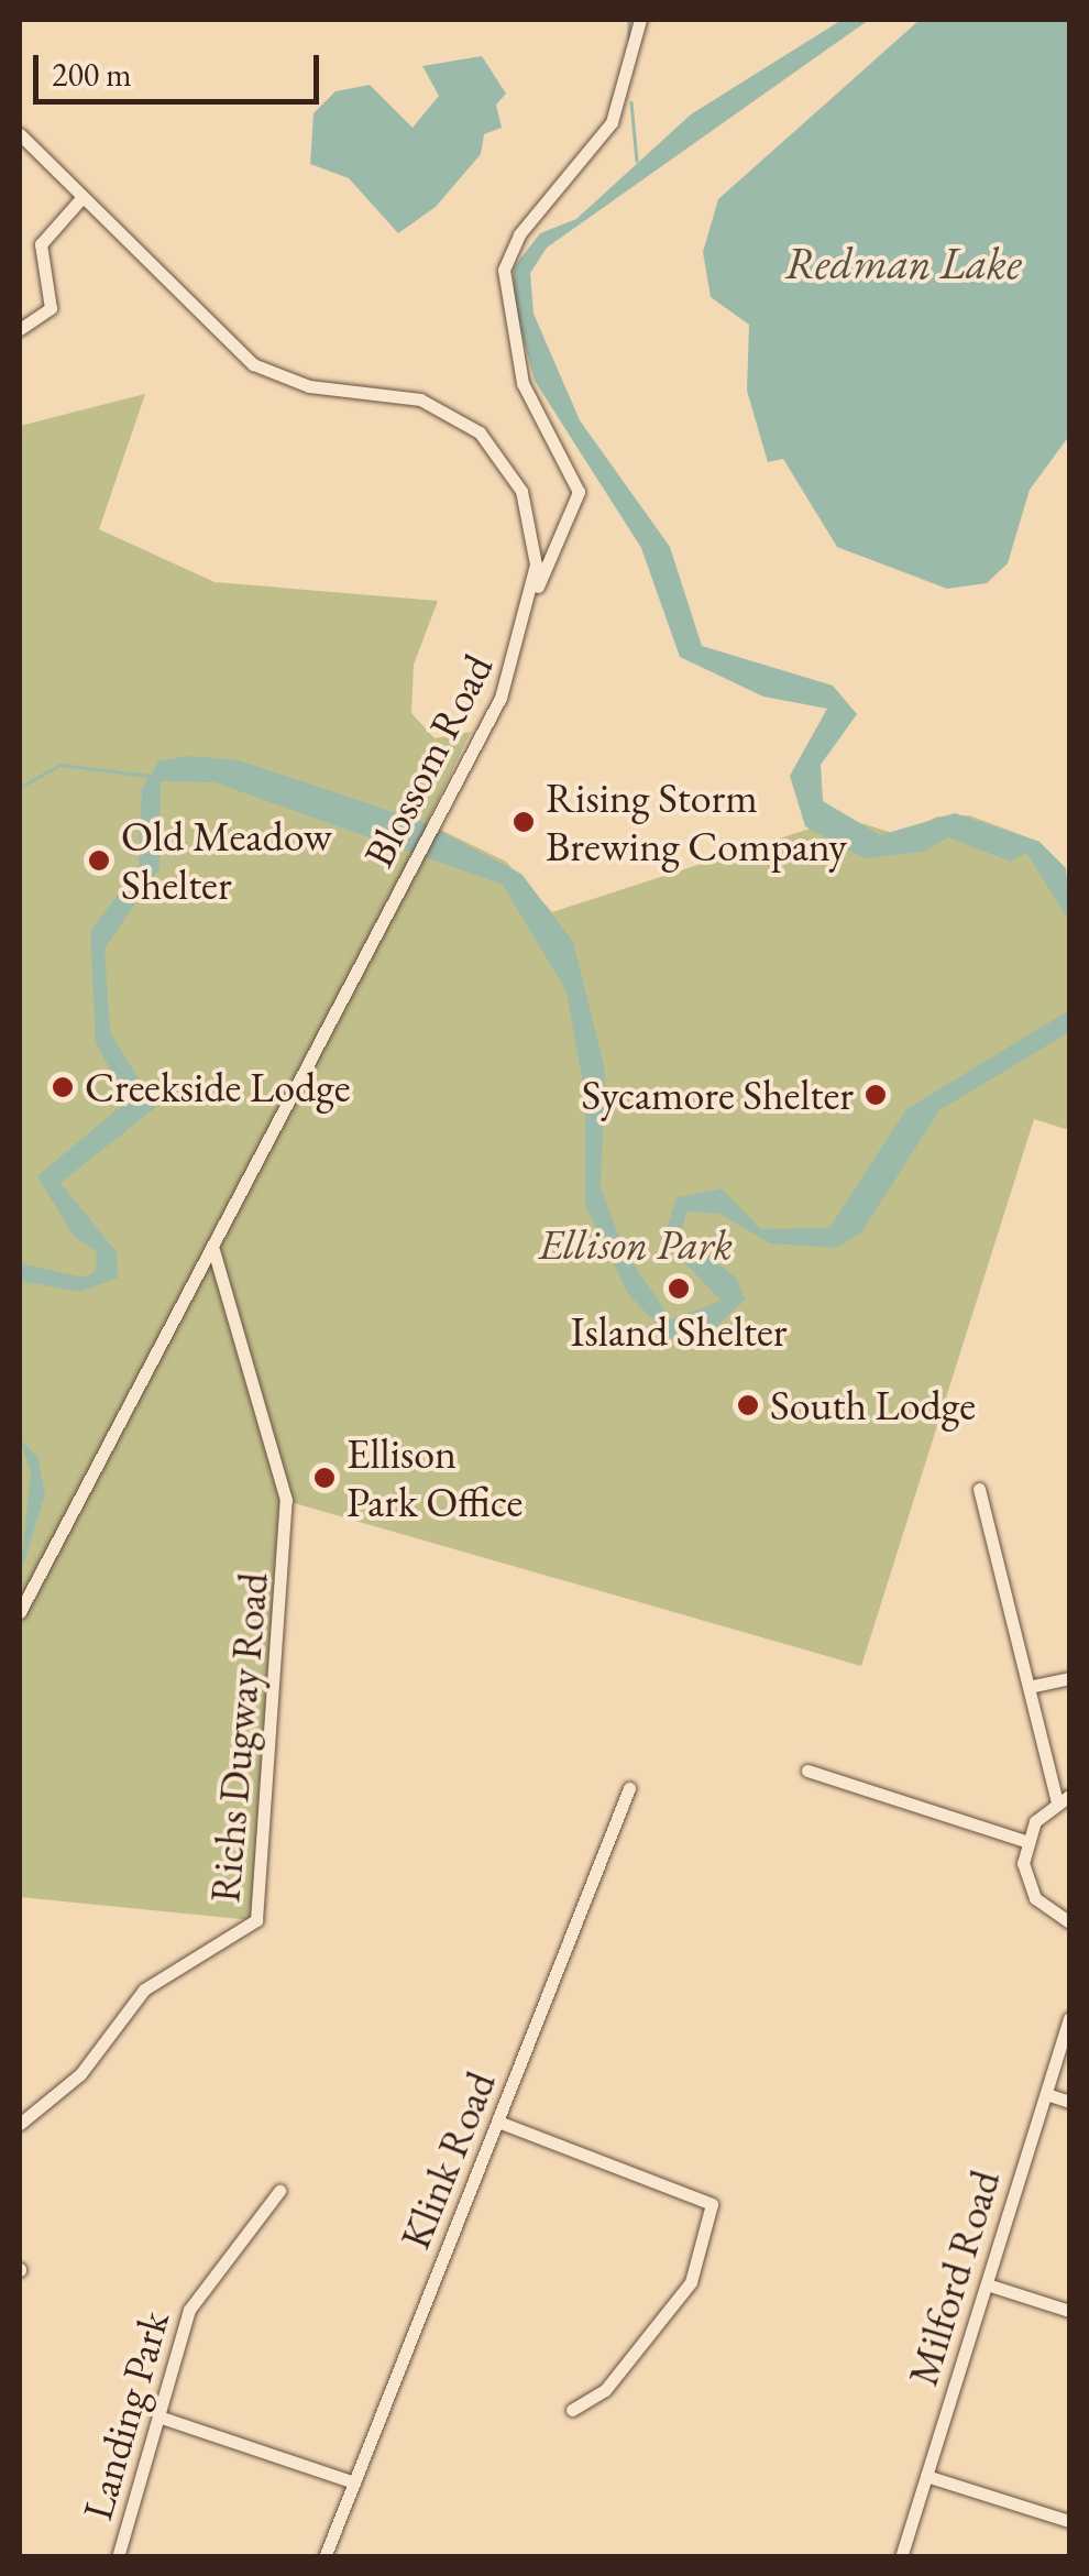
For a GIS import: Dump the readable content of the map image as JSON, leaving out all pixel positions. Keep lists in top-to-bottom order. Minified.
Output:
{"streets":{"street":["Blossom Road","Richs Dugway Road","Klink Road","Milford Road","Landing Park"]},"crossings":[["Blossom Road","Richs Dugway Road"]],"water":["Redman Lake"],"parks":["Ellison Park"],"places":["Rising Storm Brewing Company","Old Meadow Shelter","Creekside Lodge","Sycamore Shelter","Island Shelter","South Lodge","Ellison Park Office"],"scale_bar":"200 m"}
